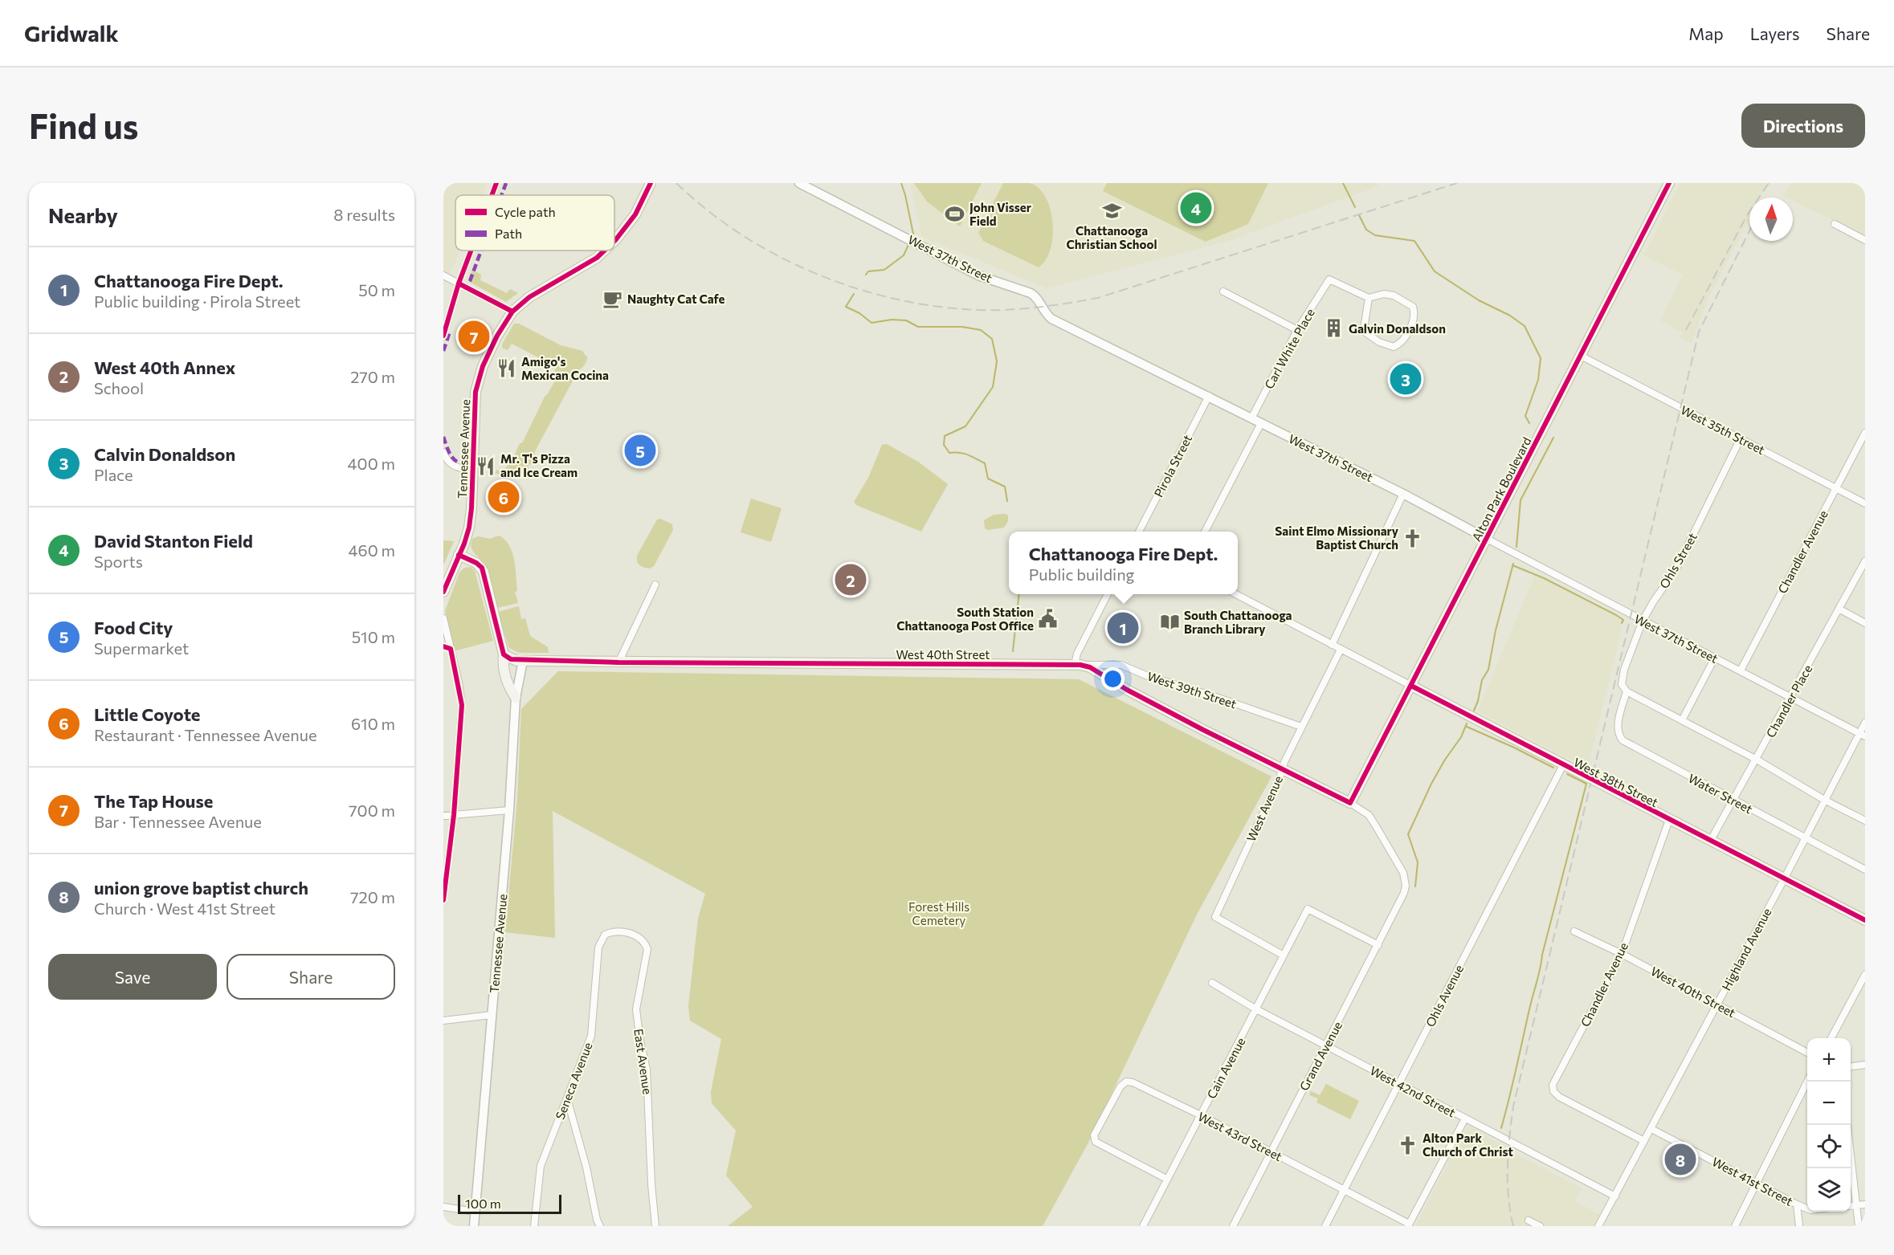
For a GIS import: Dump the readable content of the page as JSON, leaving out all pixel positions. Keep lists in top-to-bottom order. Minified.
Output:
{"streets":{"main road":["Tennessee Avenue","Alton Park Boulevard","West 40th Street","West 38th Street"],"street":["West 37th Street","Carl White Place","West 35th Street","Pirola Street","Chandler Avenue","Ohls Street","West 39th Street","Chandler Place","Water Street","West Avenue","Highland Avenue","Ohls Avenue","Grand Avenue","East Avenue","Cain Avenue","Seneca Avenue","West 42nd Street","West 43rd Street","West 41st Street"]},"crossings":[["West 37th Street","Carl White Place"],["West 37th Street","Pirola Street"],["West 37th Street","Alton Park Boulevard"],["West 37th Street","Chandler Avenue"],["West 37th Street","Ohls Street"],["West 37th Street","Chandler Place"],["West 37th Street","Highland Avenue"],["West 35th Street","Alton Park Boulevard"],["West 35th Street","Chandler Avenue"],["West 35th Street","Ohls Street"],["Tennessee Avenue","West 40th Street"],["Alton Park Boulevard","West 40th Street"],["Alton Park Boulevard","West 38th Street"],["Chandler Avenue","West 40th Street"],["Chandler Avenue","West 38th Street"],["Chandler Avenue","Highland Avenue"],["Ohls Street","Water Street"],["West 40th Street","West 39th Street"],["West 40th Street","West Avenue"],["West 40th Street","Highland Avenue"],["West 40th Street","Grand Avenue"],["West 39th Street","West Avenue"],["Chandler Place","West 38th Street"],["Chandler Place","Water Street"],["West 38th Street","West Avenue"],["West 38th Street","Highland Avenue"],["West 38th Street","Ohls Avenue"],["Water Street","Highland Avenue"],["West Avenue","Cain Avenue"],["Highland Avenue","West 42nd Street"],["Highland Avenue","West 41st Street"],["Ohls Avenue","West 42nd Street"],["Ohls Avenue","West 43rd Street"],["Grand Avenue","Cain Avenue"],["Grand Avenue","West 42nd Street"],["Grand Avenue","West 43rd Street"],["East Avenue","Seneca Avenue"],["Cain Avenue","West 42nd Street"],["Cain Avenue","West 43rd Street"]],"parks":["Forest Hills Cemetery"],"places":{"school or university":["Chattanooga Christian School"],"sports":["John Visser Field"],"cafe":["Naughty Cat Cafe"],"building":["Galvin Donaldson"],"restaurant":["Amigo's Mexican Cocina","Mr. T's Pizza and Ice Cream"],"church":["Saint Elmo Missionary Baptist Church","Alton Park Church of Christ"],"public building":["South Station Chattanooga Post Office"],"library":["South Chattanooga Branch Library"]},"legend":["Cycle path","Path"],"scale_bar":"100 m","north":"top","page":{"header":"Gridwalk","nav":["Map","Layers","Share"],"buttons":["Directions",["Save","Share"]],"title":"Find us","heading":["Nearby","8 results"],"pins":["4","7","3","5","6","2","1","8"],"list":[{"mark":"1","name":"Chattanooga Fire Dept.","note":"Public building · Pirola Street","value":"50 m"},{"mark":"2","name":"West 40th Annex","note":"School","value":"270 m"},{"mark":"3","name":"Calvin Donaldson","note":"Place","value":"400 m"},{"mark":"4","name":"David Stanton Field","note":"Sports","value":"460 m"},{"mark":"5","name":"Food City","note":"Supermarket","value":"510 m"},{"mark":"6","name":"Little Coyote","note":"Restaurant · Tennessee Avenue","value":"610 m"},{"mark":"7","name":"The Tap House","note":"Bar · Tennessee Avenue","value":"700 m"},{"mark":"8","name":"union grove baptist church","note":"Church · West 41st Street","value":"720 m"}],"popup":["Chattanooga Fire Dept.","Public building"],"map_buttons":["+","−"],"scale":"100 m"}}
